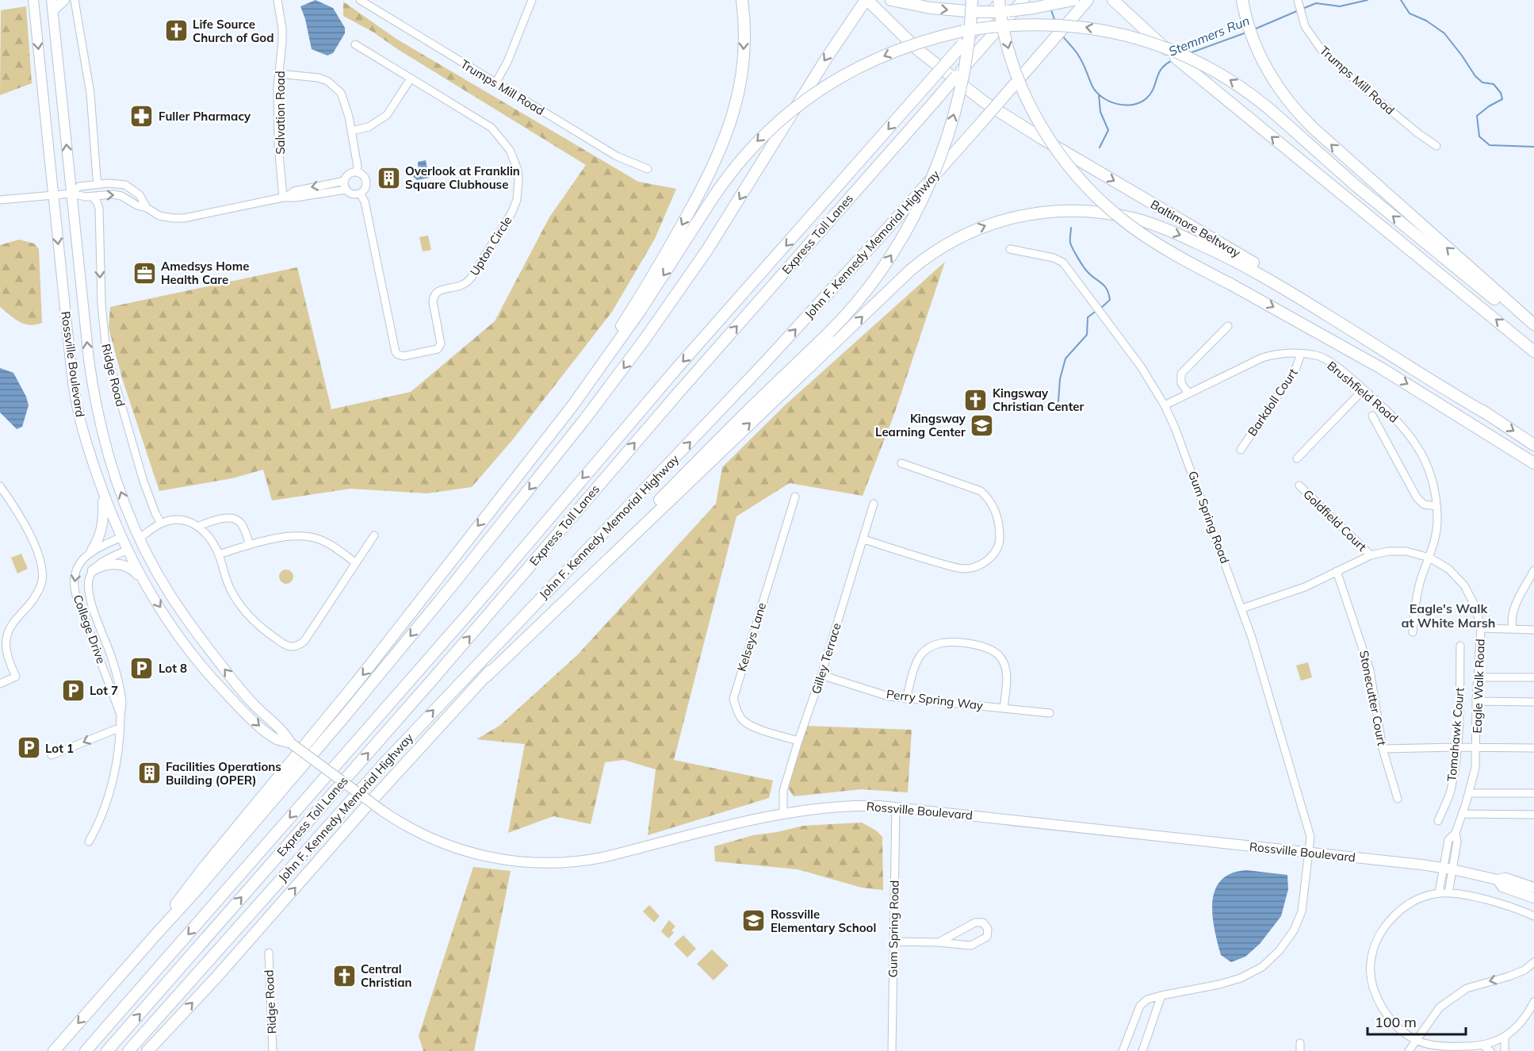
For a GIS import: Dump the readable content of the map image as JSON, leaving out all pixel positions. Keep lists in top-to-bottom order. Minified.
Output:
{"streets":{"highway":["Baltimore Beltway","Express Toll Lanes","John F. Kennedy Memorial Highway"],"main road":["Rossville Boulevard"],"street":["Trumps Mill Road","Salvation Road","Upton Circle","Ridge Road","Brushfield Road","Barkdoll Court","Gum Spring Road","Goldfield Court","College Drive","Kelseys Lane","Gilley Terrace","Eagle Walk Road","Stonecutter Court","Perry Spring Way","Tomahawk Court"]},"crossings":[["Rossville Boulevard","Gum Spring Road"],["Rossville Boulevard","College Drive"],["Rossville Boulevard","Gilley Terrace"],["Rossville Boulevard","Eagle Walk Road"],["Brushfield Road","Barkdoll Court"],["Brushfield Road","Gum Spring Road"],["Brushfield Road","Eagle Walk Road"],["Gum Spring Road","Eagle Walk Road"],["Goldfield Court","Eagle Walk Road"],["Kelseys Lane","Gilley Terrace"],["Gilley Terrace","Perry Spring Way"],["Eagle Walk Road","Stonecutter Court"]],"one_way":["Ridge Road"],"districts":["Eagle's Walk at White Marsh"],"water":["Stemmers Run"],"places":{"church":["Life Source Church of God","Kingsway Christian Center","Central Christian"],"pharmacy":["Fuller Pharmacy"],"building":["Overlook at Franklin Square Clubhouse","Facilities Operations Building (OPER)"],"office":["Amedsys Home Health Care"],"school or university":["Kingsway Learning Center","Rossville Elementary School"],"parking":["Lot 8","Lot 7","Lot 1"]},"scale_bar":"100 m"}
